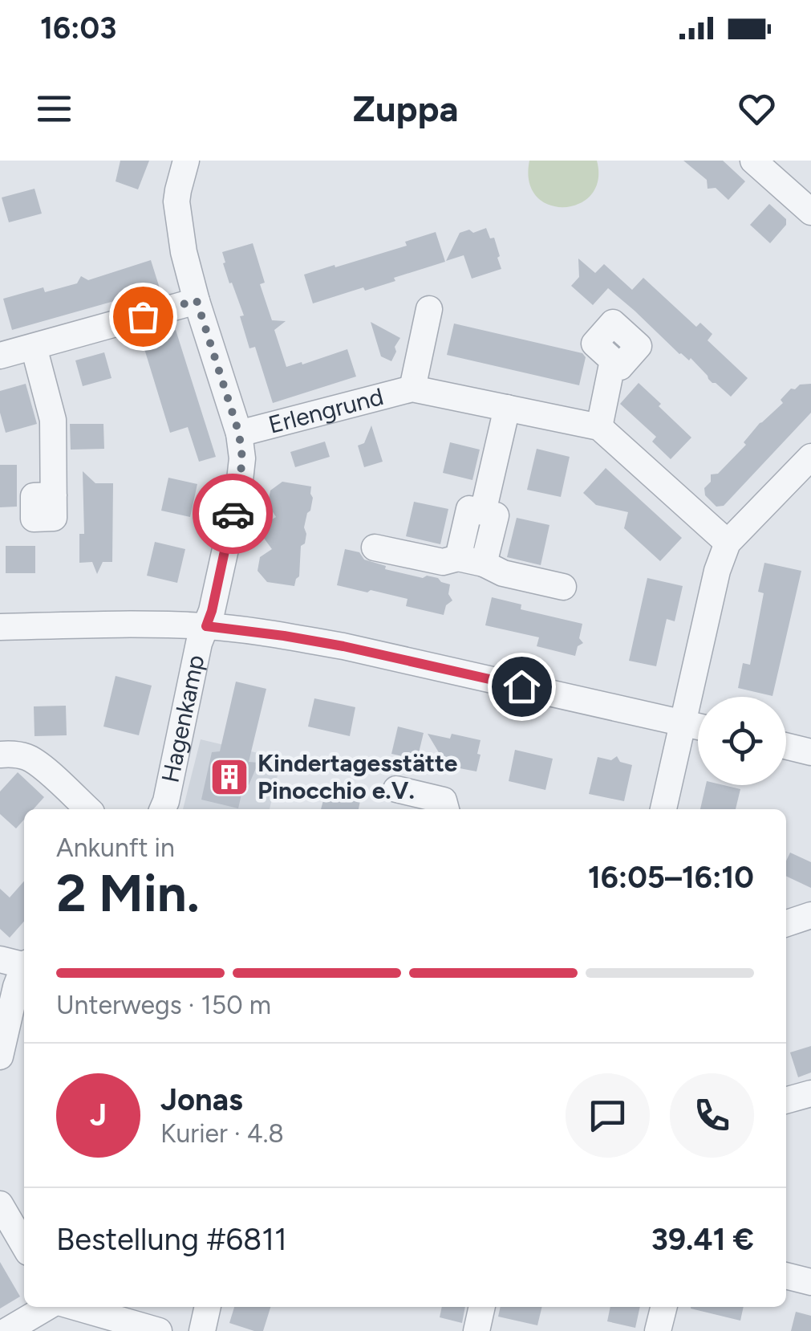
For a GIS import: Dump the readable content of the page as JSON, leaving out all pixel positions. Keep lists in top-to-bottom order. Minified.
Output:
{"streets":{"street":["Erlengrund","Hagenkamp"]},"crossings":[["Erlengrund","Hagenkamp"]],"places":{"building":["Kindertagesstätte Pinocchio e.V."]},"page":{"status":"16:03","header":"Zuppa","heading":["2 Min.","Ankunft in","16:05–16:10"],"panel":["Jonas","Kurier · 4.8","Bestellung #6811","39.41 €"],"bar":"Unterwegs · 150 m","round":"J"}}
